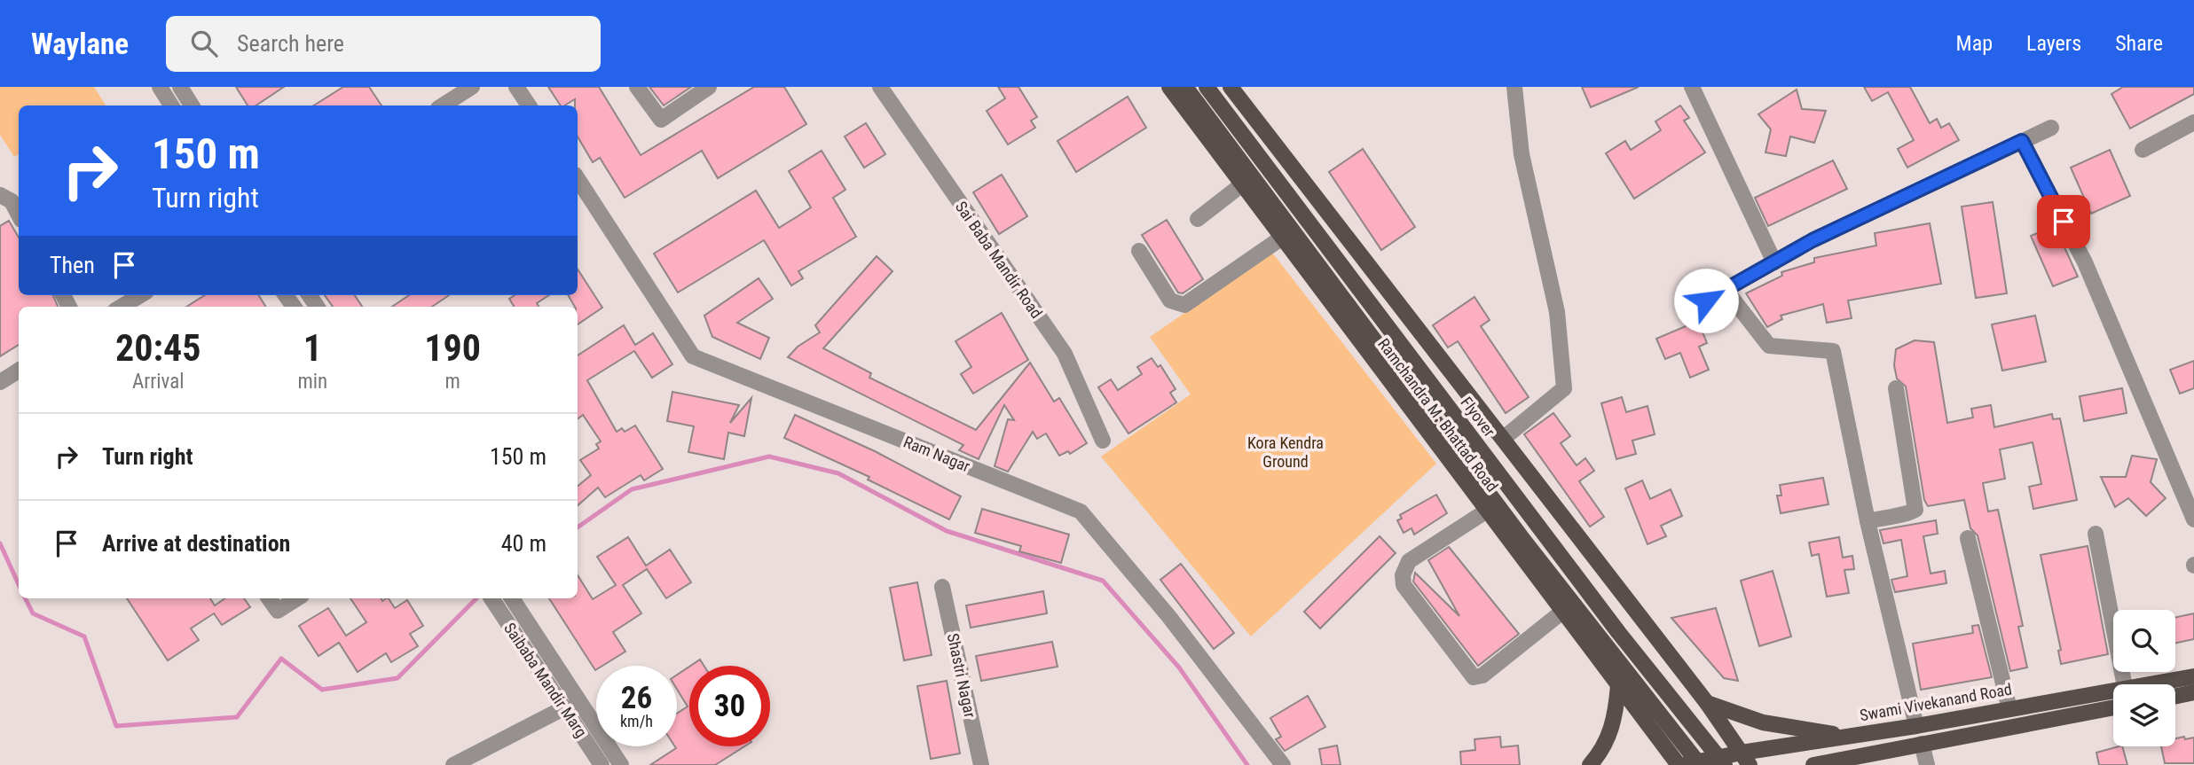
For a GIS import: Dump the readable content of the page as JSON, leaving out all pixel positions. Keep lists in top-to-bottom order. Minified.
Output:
{"streets":{"main road":["Ramchandra M. Bhattad Road","Flyover","Swami Vivekanand Road"],"street":["Sai Baba Mandir Road","Ram Nagar","Shastri Nagar","Saibaba Mandir Marg"]},"crossings":[["Ramchandra M. Bhattad Road","Swami Vivekanand Road"]],"parks":["Kora Kendra Ground"],"page":{"header":"Waylane","search":"Search here","nav":["Map","Layers","Share"],"turn":["150 m","Turn right"],"then":"Then","eta":["20:45","Arrival","1","min","190","m"],"list":[{"name":"Turn right","value":"150 m"},{"name":"Arrive at destination","value":"40 m"}],"speed":"26 km/h","limit":"30"}}
